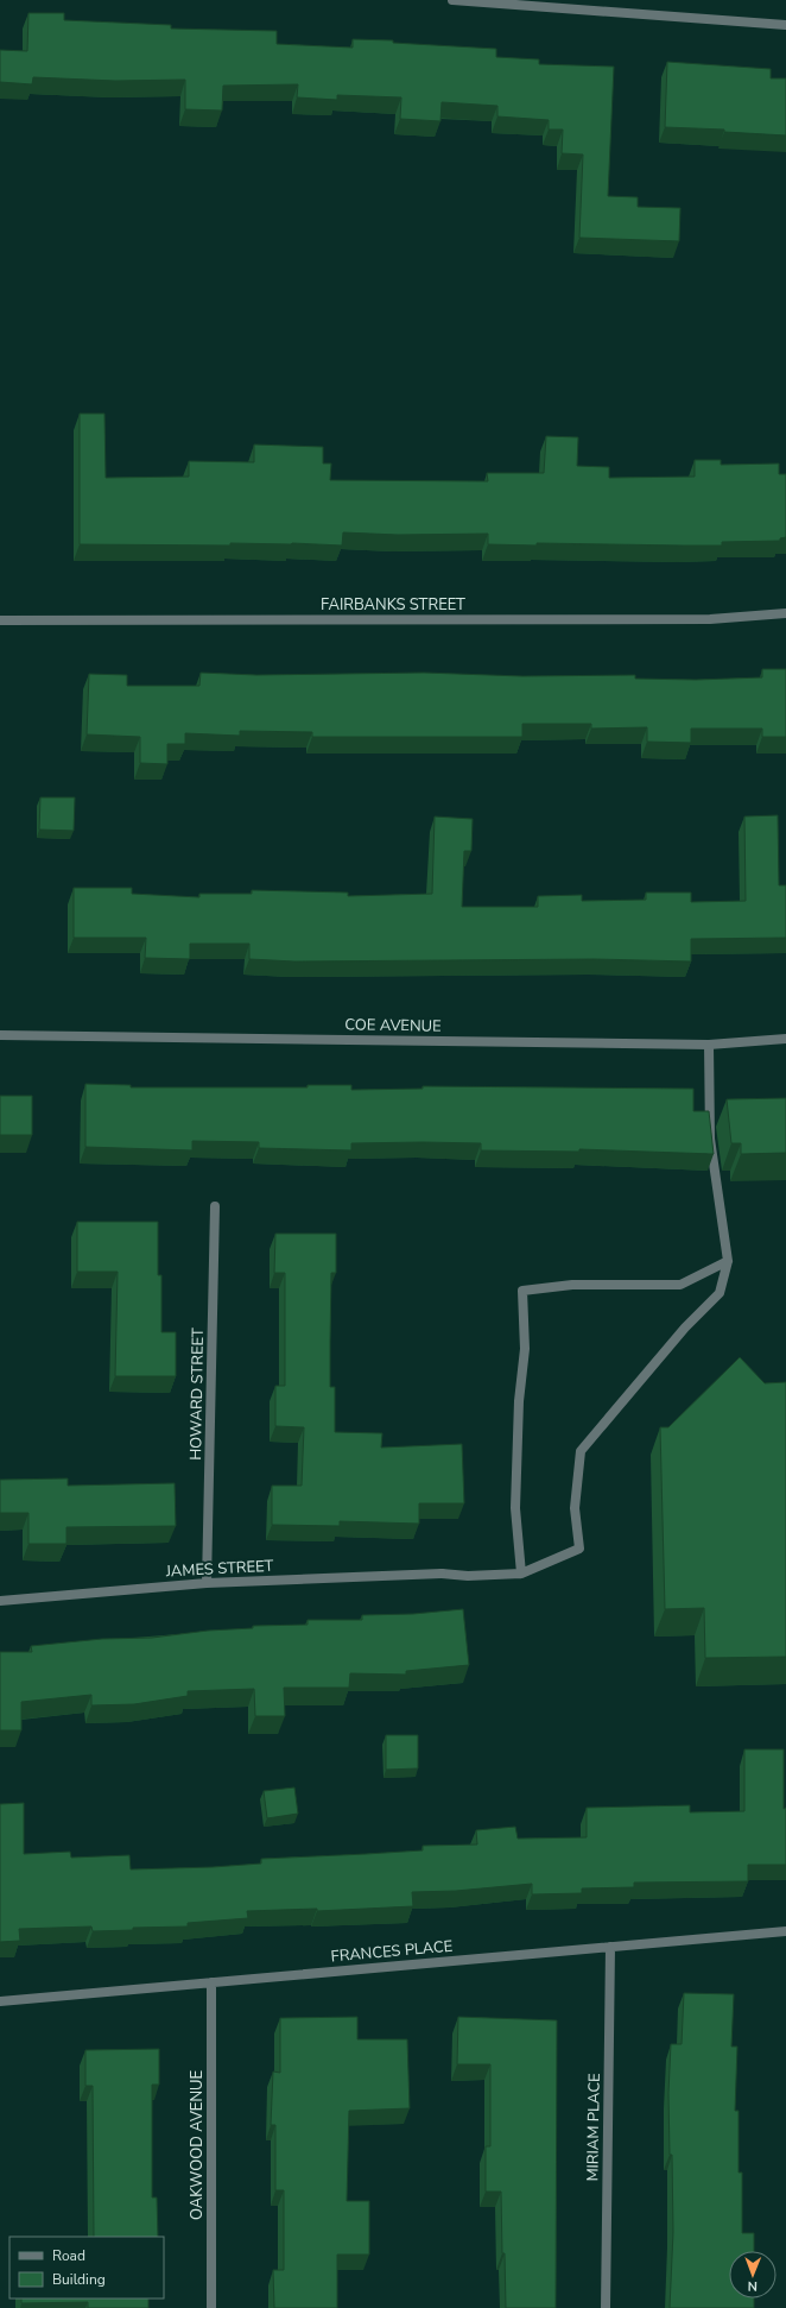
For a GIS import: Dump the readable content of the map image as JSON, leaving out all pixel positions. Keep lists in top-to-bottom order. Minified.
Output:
{"streets":{"street":["FAIRBANKS STREET","COE AVENUE","HOWARD STREET","JAMES STREET","FRANCES PLACE","MIRIAM PLACE","OAKWOOD AVENUE"]},"crossings":[["HOWARD STREET","JAMES STREET"],["FRANCES PLACE","MIRIAM PLACE"],["FRANCES PLACE","OAKWOOD AVENUE"]],"legend":["Road","Building"],"north":"bottom"}
